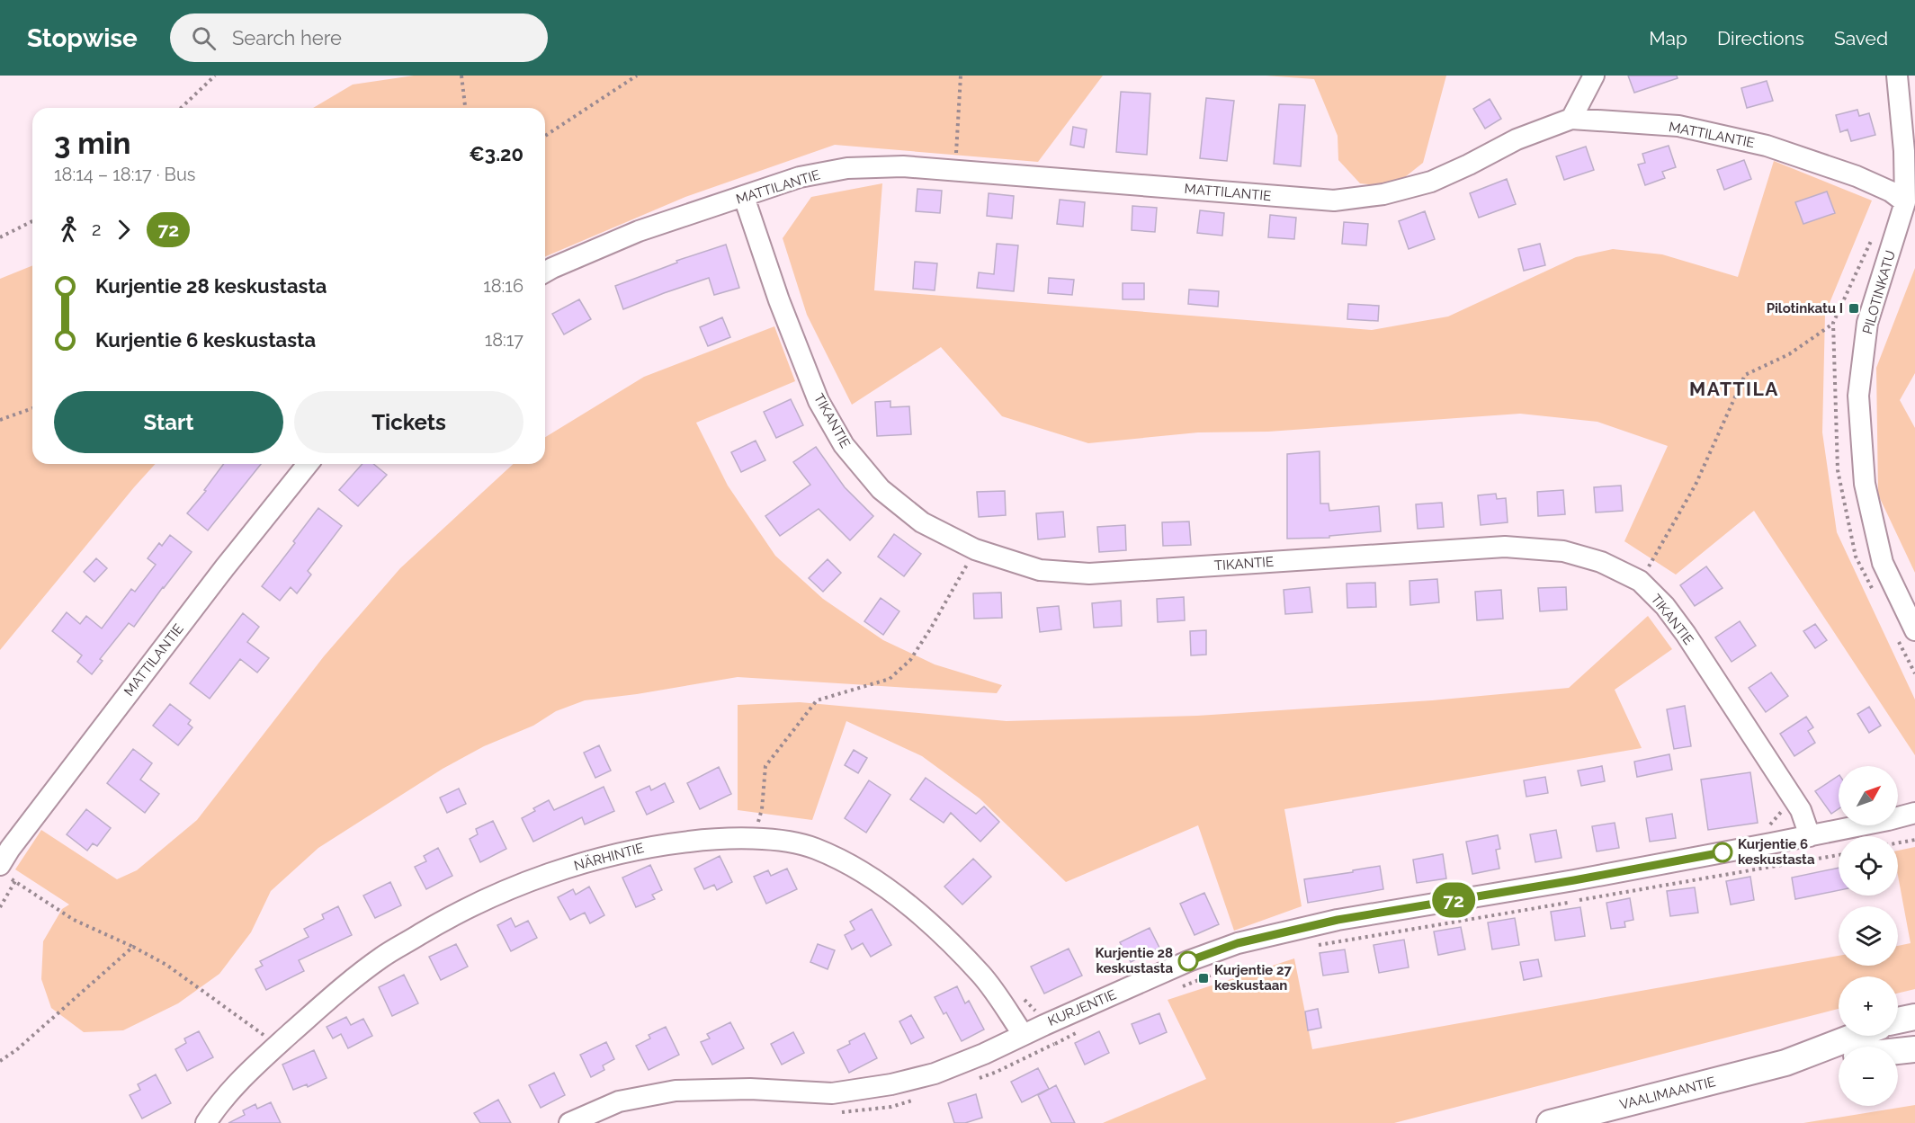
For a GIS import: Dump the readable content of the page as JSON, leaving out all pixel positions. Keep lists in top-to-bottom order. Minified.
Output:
{"streets":{"main road":["VAALIMAANTIE"],"street":["MATTILANTIE","PILOTINKATU","TIKANTIE","NÄRHINTIE","KURJENTIE"]},"crossings":[["MATTILANTIE","PILOTINKATU"],["MATTILANTIE","TIKANTIE"],["TIKANTIE","KURJENTIE"],["NÄRHINTIE","KURJENTIE"]],"districts":["MATTILA"],"places":{"transit":["Pilotinkatu I","Kurjentie 27 keskustaan"],"other":["Kurjentie 6 keskustasta","Kurjentie 28 keskustasta"]},"lines":["bus line 72"],"north":"top right","page":{"header":"Stopwise","search":"Search here","nav":["Map","Directions","Saved"],"on_map":"72","heading":["3 min","18:14 – 18:17 · Bus","€3.20"],"legs":["2","72"],"list":[{"name":"Kurjentie 28 keskustasta","value":"18:16"},{"name":"Kurjentie 6 keskustasta","value":"18:17"}],"buttons":["Start","Tickets"],"map_buttons":["+","−"]}}
